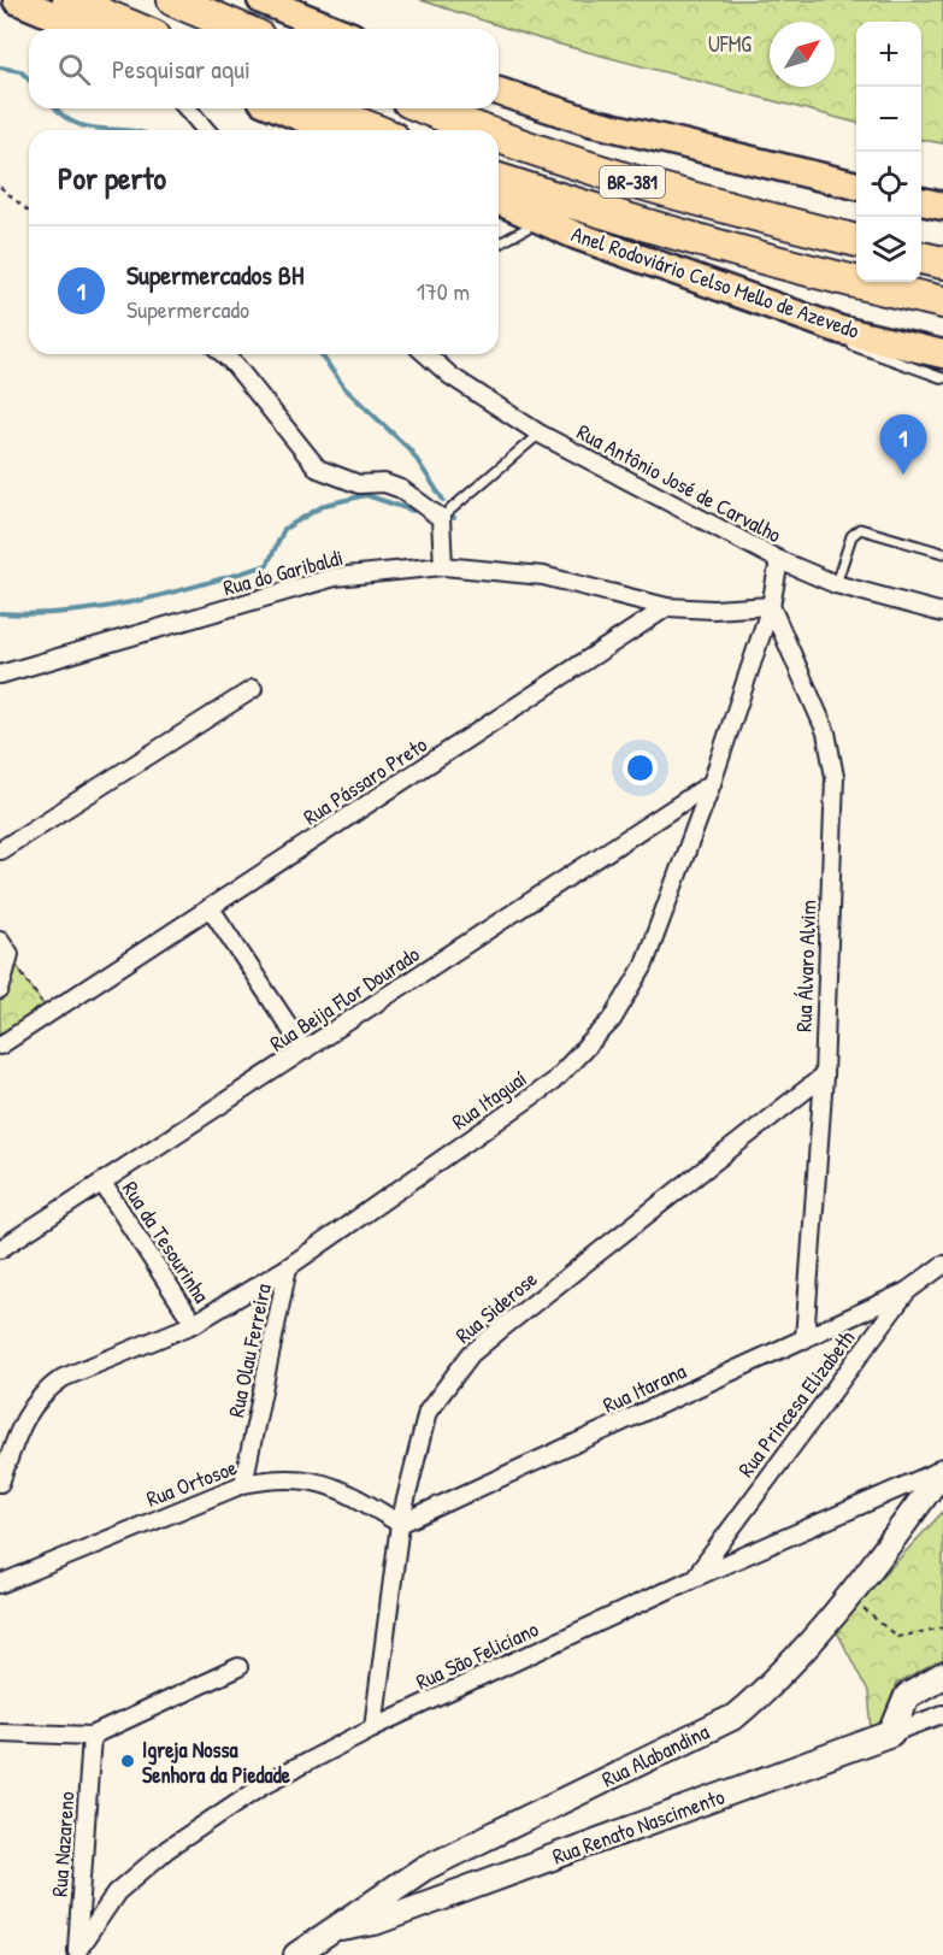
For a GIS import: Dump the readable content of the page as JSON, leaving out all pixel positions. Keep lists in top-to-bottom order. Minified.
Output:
{"streets":{"highway":["BR-381","Anel Rodoviário Celso Mello de Azevedo"],"street":["Rua Antônio José de Carvalho","Rua do Garibaldi","Rua Pássaro Preto","Rua Álvaro Alvim","Rua Beija Flor Dourado","Rua Itaguaí","Rua da Tesourinha","Rua Siderose","Rua Olau Ferreira","Rua Itarana","Rua Princesa Elizabeth","Rua Ortosoe","Rua São Feliciano","Rua Alabandina","Rua Renato Nascimento","Rua Nazareno"]},"crossings":[["Rua Antônio José de Carvalho","Rua Itaguaí"],["Rua do Garibaldi","Rua Pássaro Preto"],["Rua Álvaro Alvim","Rua Itaguaí"],["Rua Álvaro Alvim","Rua Siderose"],["Rua Álvaro Alvim","Rua Itarana"],["Rua Beija Flor Dourado","Rua Itaguaí"],["Rua Beija Flor Dourado","Rua da Tesourinha"],["Rua Itaguaí","Rua da Tesourinha"],["Rua Itaguaí","Rua Olau Ferreira"],["Rua Siderose","Rua Itarana"],["Rua Siderose","Rua Ortosoe"],["Rua Siderose","Rua São Feliciano"],["Rua Olau Ferreira","Rua Ortosoe"],["Rua Itarana","Rua Princesa Elizabeth"],["Rua Itarana","Rua Ortosoe"],["Rua Princesa Elizabeth","Rua São Feliciano"],["Rua São Feliciano","Rua Alabandina"],["Rua São Feliciano","Rua Nazareno"],["Rua Alabandina","Rua Renato Nascimento"]],"parks":["UFMG"],"places":["Igreja Nossa Senhora da Piedade"],"north":"top right","page":{"map_buttons":["+","−"],"search":"Pesquisar aqui","heading":"Por perto","list":[{"mark":"1","name":"Supermercados BH","note":"Supermercado","value":"170 m"}],"pins":"1"}}
